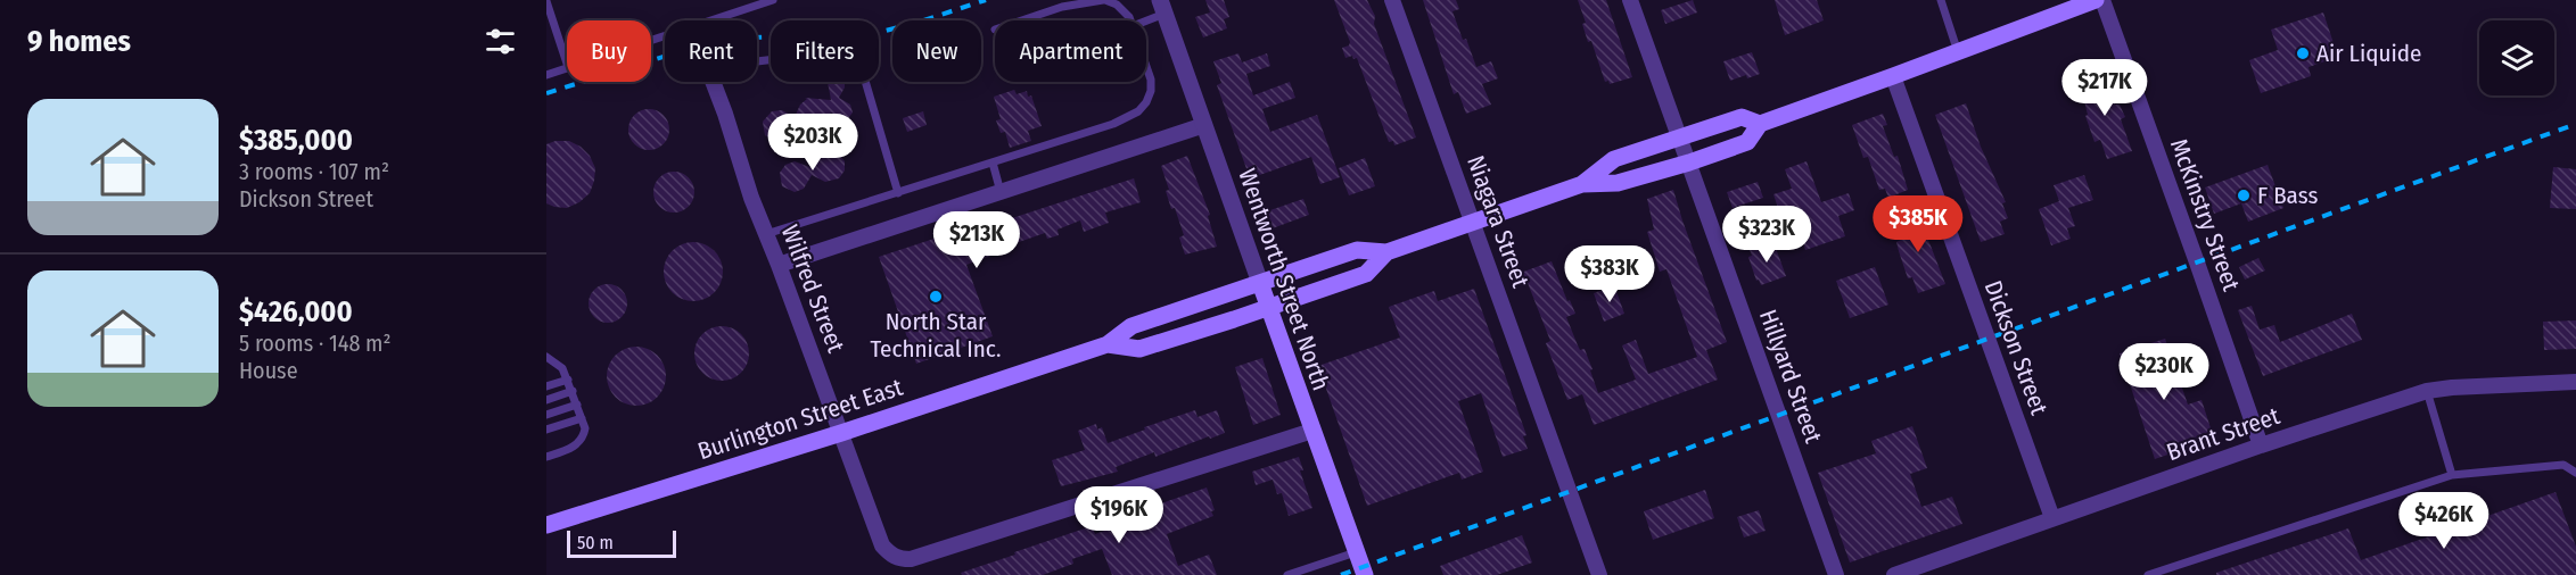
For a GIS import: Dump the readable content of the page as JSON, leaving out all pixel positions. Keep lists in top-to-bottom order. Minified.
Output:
{"streets":{"main road":["Wentworth Street North","Burlington Street East"],"street":["McKinstry Street","Niagara Street","Wilfred Street","Dickson Street","Hillyard Street","Brant Street"]},"crossings":[["McKinstry Street","Brant Street"],["Niagara Street","Burlington Street East"],["Wentworth Street North","Wilfred Street"],["Wentworth Street North","Burlington Street East"],["Wilfred Street","Burlington Street East"],["Dickson Street","Burlington Street East"],["Dickson Street","Brant Street"],["Hillyard Street","Burlington Street East"]],"places":["Air Liquide","F Bass","North Star Technical Inc."],"scale_bar":"50 m","page":{"heading":"9 homes","chip":["Buy","Rent","Filters","New","Apartment"],"price":["$217K","$203K","$385K","$323K","$213K","$383K","$230K","$196K","$426K"],"list":[{"name":"$385,000","note":"3 rooms · 107 m² · Dickson Street"},{"name":"$426,000","note":"5 rooms · 148 m² · House"}],"scale":"50 m"}}
